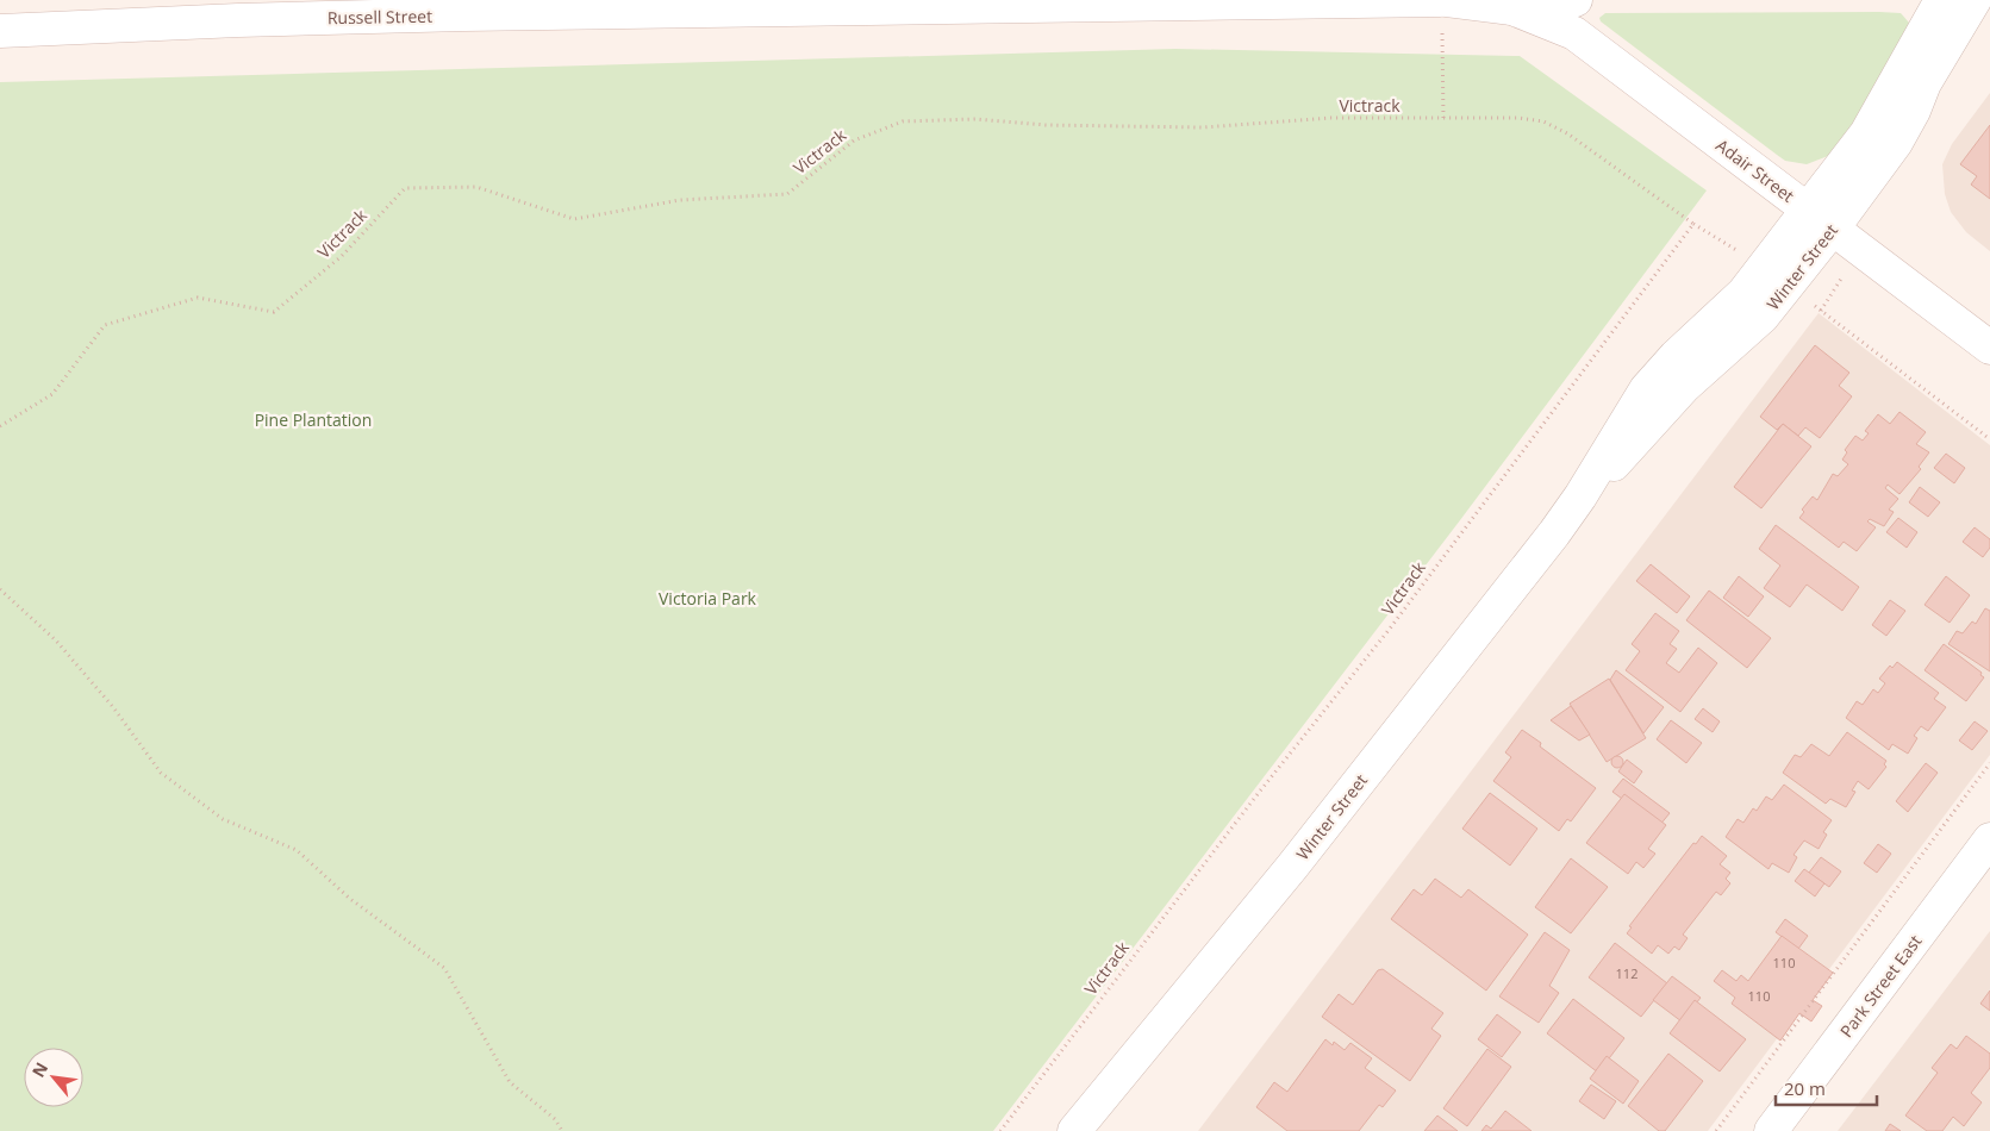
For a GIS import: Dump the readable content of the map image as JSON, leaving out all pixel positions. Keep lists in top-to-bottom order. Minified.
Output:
{"streets":{"street":["Russell Street","Adair Street","Winter Street","Park Street East"],"path":["Victrack"]},"crossings":[["Russell Street","Adair Street"],["Adair Street","Winter Street"]],"parks":["Pine Plantation","Victoria Park"],"house_numbers":["110","112","110"],"scale_bar":"20 m","north":"top left"}
